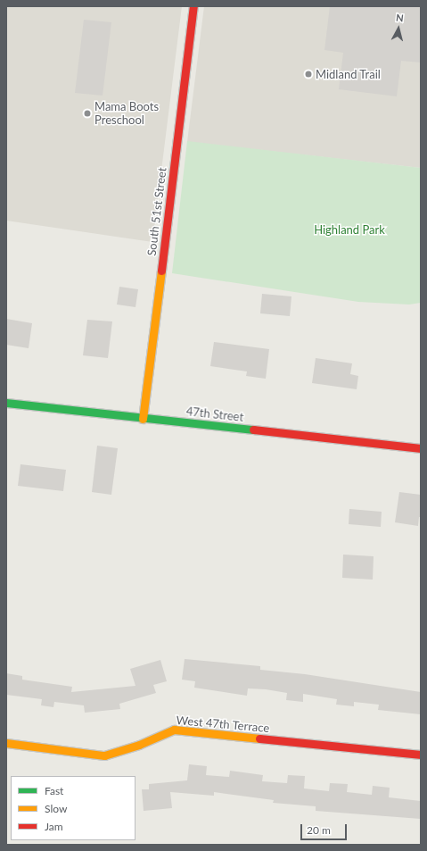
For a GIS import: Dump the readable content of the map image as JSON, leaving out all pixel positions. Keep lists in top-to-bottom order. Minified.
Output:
{"streets":{"street":["South 51st Street","47th Street","West 47th Terrace"]},"crossings":[["South 51st Street","47th Street"]],"parks":["Highland Park"],"places":["Midland Trail","Mama Boots Preschool"],"legend":["Fast","Slow","Jam"],"scale_bar":"20 m","north":"top"}
